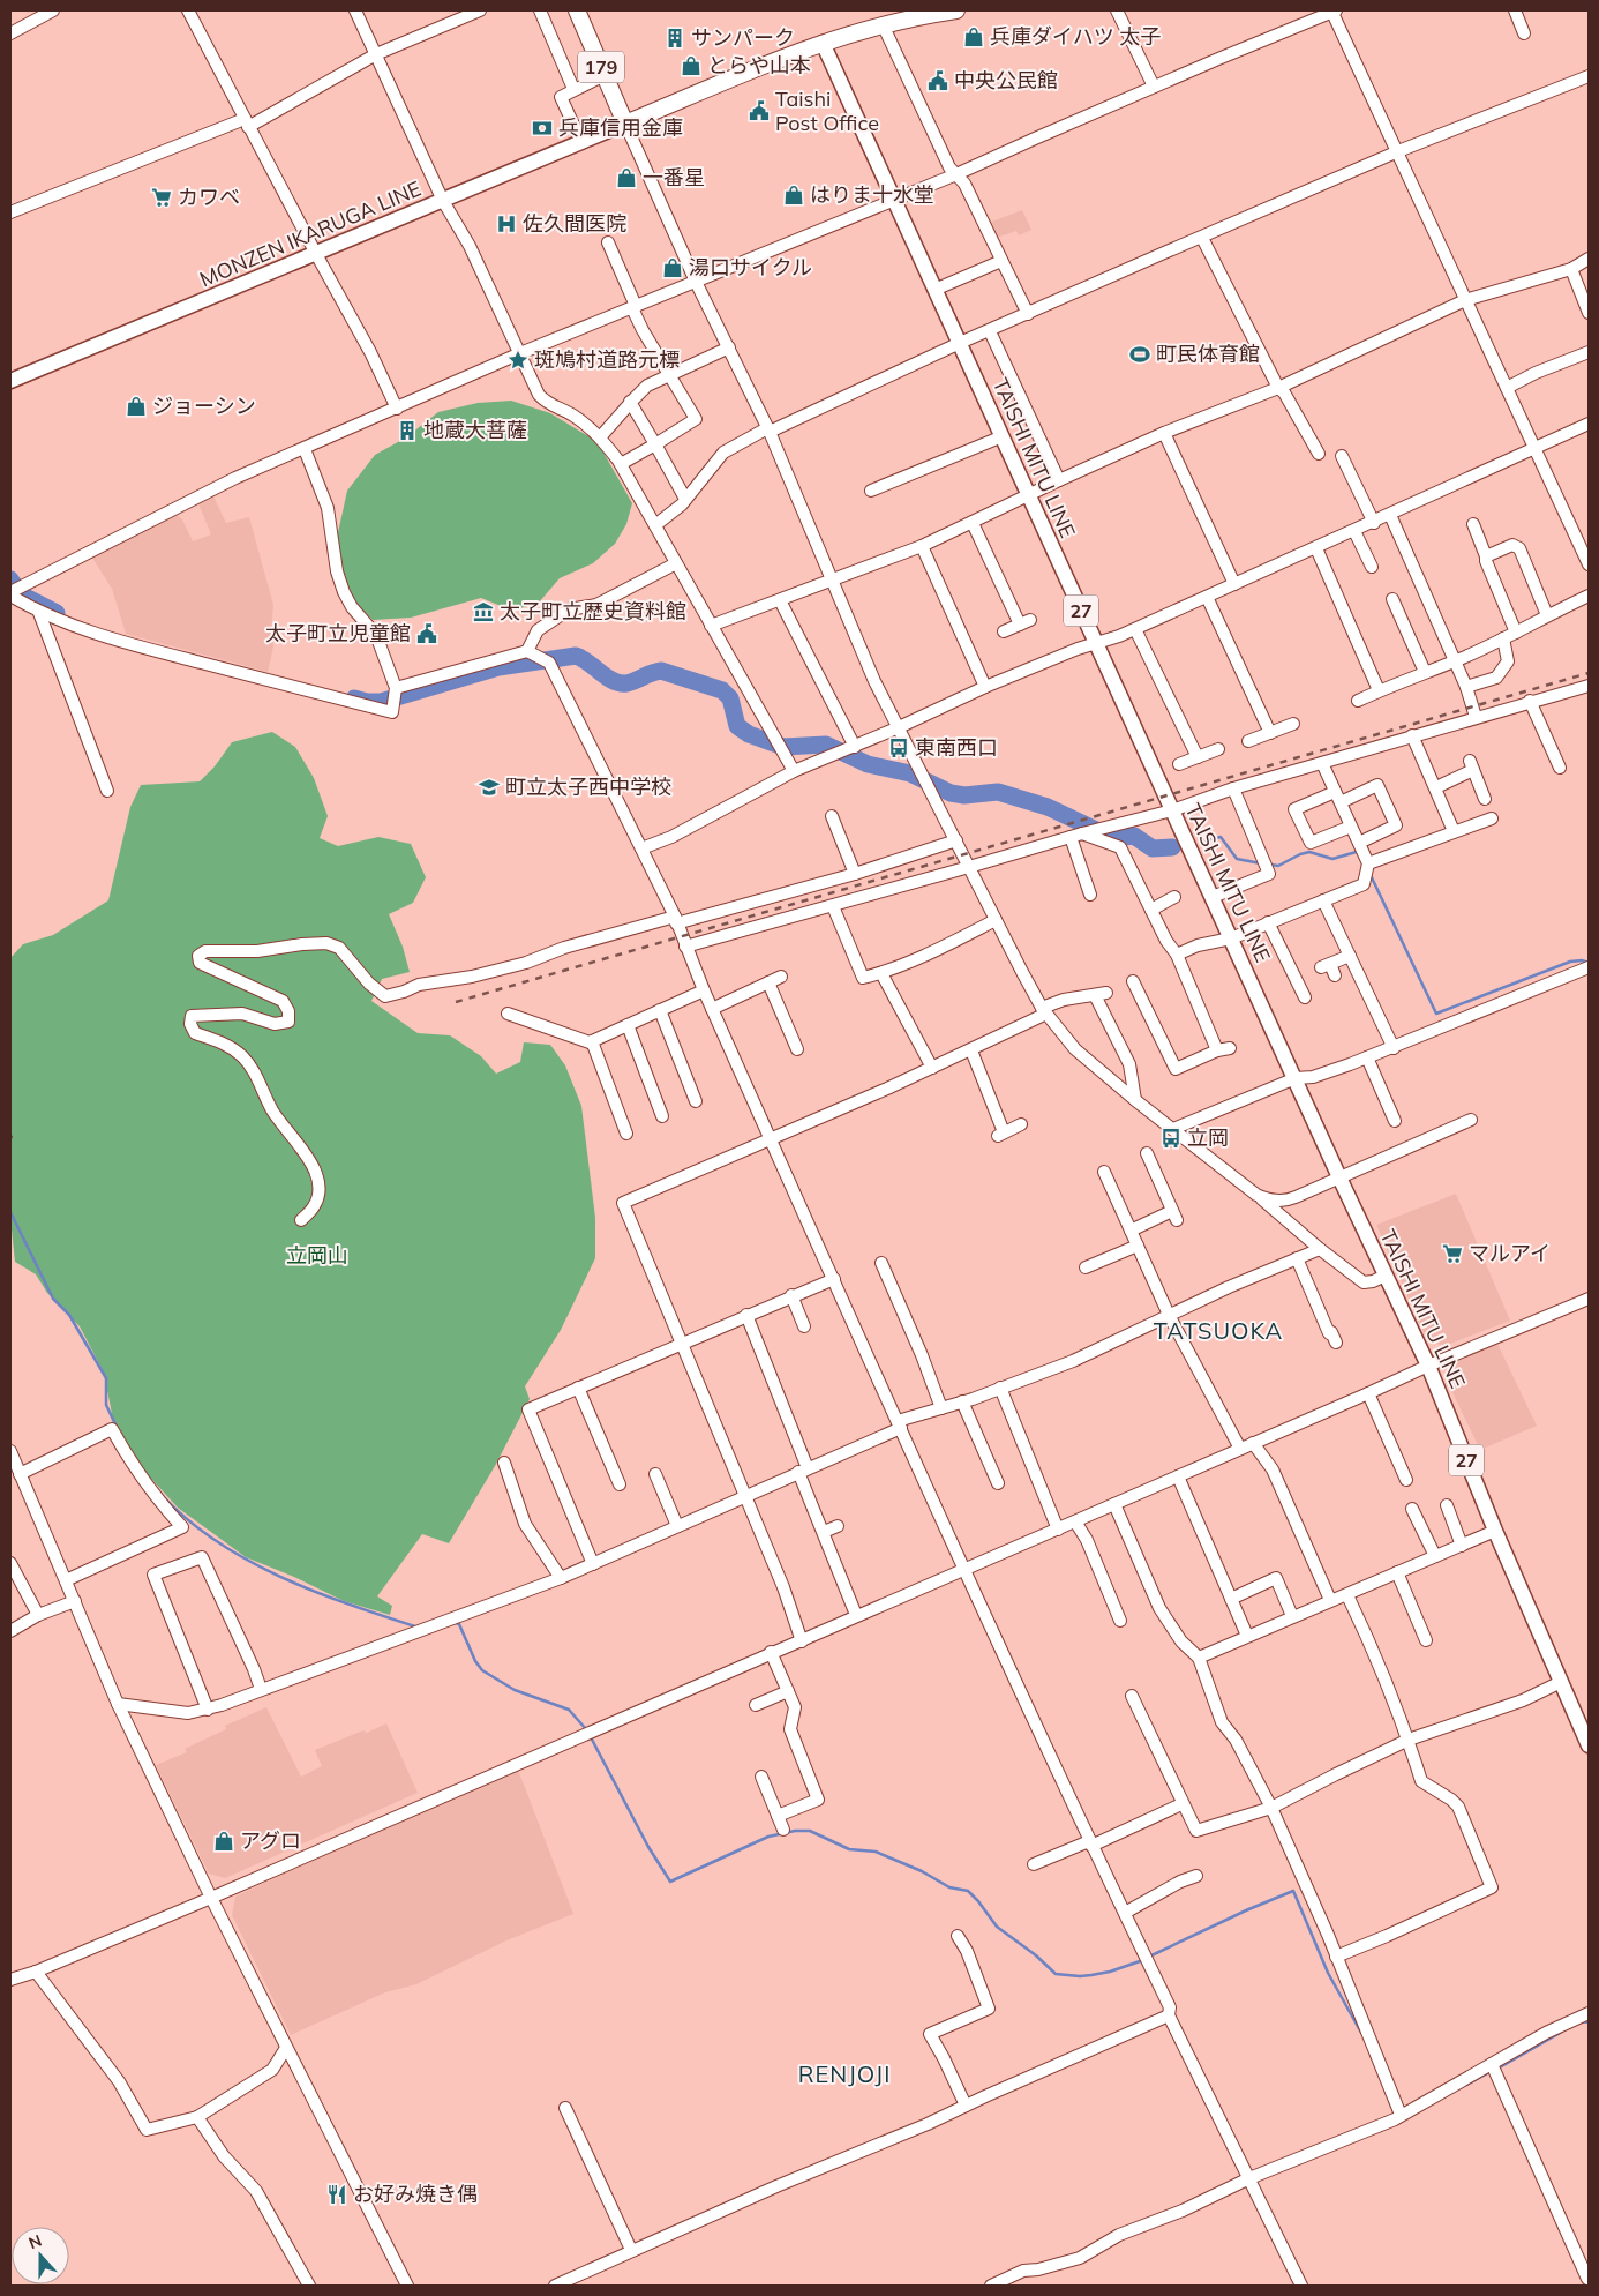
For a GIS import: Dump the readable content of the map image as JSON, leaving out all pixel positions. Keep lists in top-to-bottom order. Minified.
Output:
{"streets":{"highway":["179"],"main road":["MONZEN IKARUGA LINE","TAISHI MITU LINE","27"]},"crossings":[["179","MONZEN IKARUGA LINE"]],"districts":["TATSUOKA","RENJOJI"],"parks":["立岡山"],"places":{"shop":["兵庫ダイハツ 太子","とらや山本","一番星","はりま十水堂","湯口サイクル","ジョーシン","アグロ"],"building":["サンパーク","地蔵大菩薩"],"public building":["中央公民館","Taishi Post Office","太子町立児童館"],"bank":["兵庫信用金庫"],"supermarket":["カワベ","マルアイ"],"hospital":["佐久間医院"],"sports":["町民体育館"],"place":["斑鳩村道路元標"],"museum":["太子町立歴史資料館"],"bus stop":["東南西口","立岡"],"school or university":["町立太子西中学校"],"restaurant":["お好み焼き偶"]},"north":"top"}
